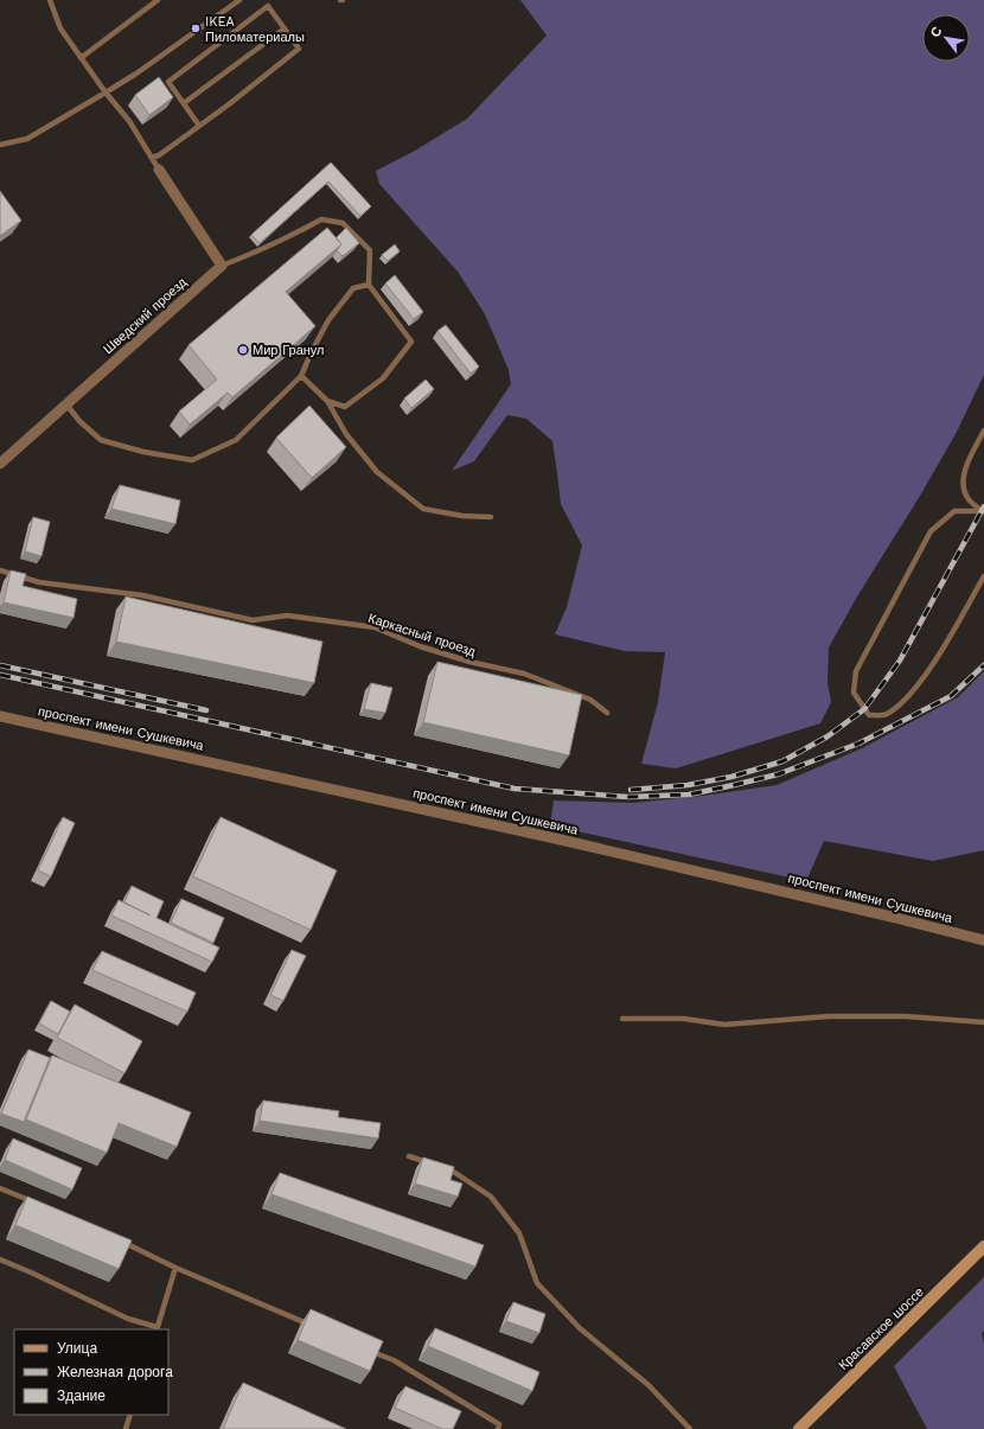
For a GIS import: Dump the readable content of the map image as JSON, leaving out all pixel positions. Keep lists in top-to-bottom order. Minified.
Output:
{"streets":{"street":["Шведский проезд","проспект имени Сушкевича","Красавское шоссе"],"lane":["Каркасный проезд"]},"places":["IKEA Пиломатериалы","Мир Гранул"],"legend":["Улица","Железная дорога","Здание"],"north":"top left"}
